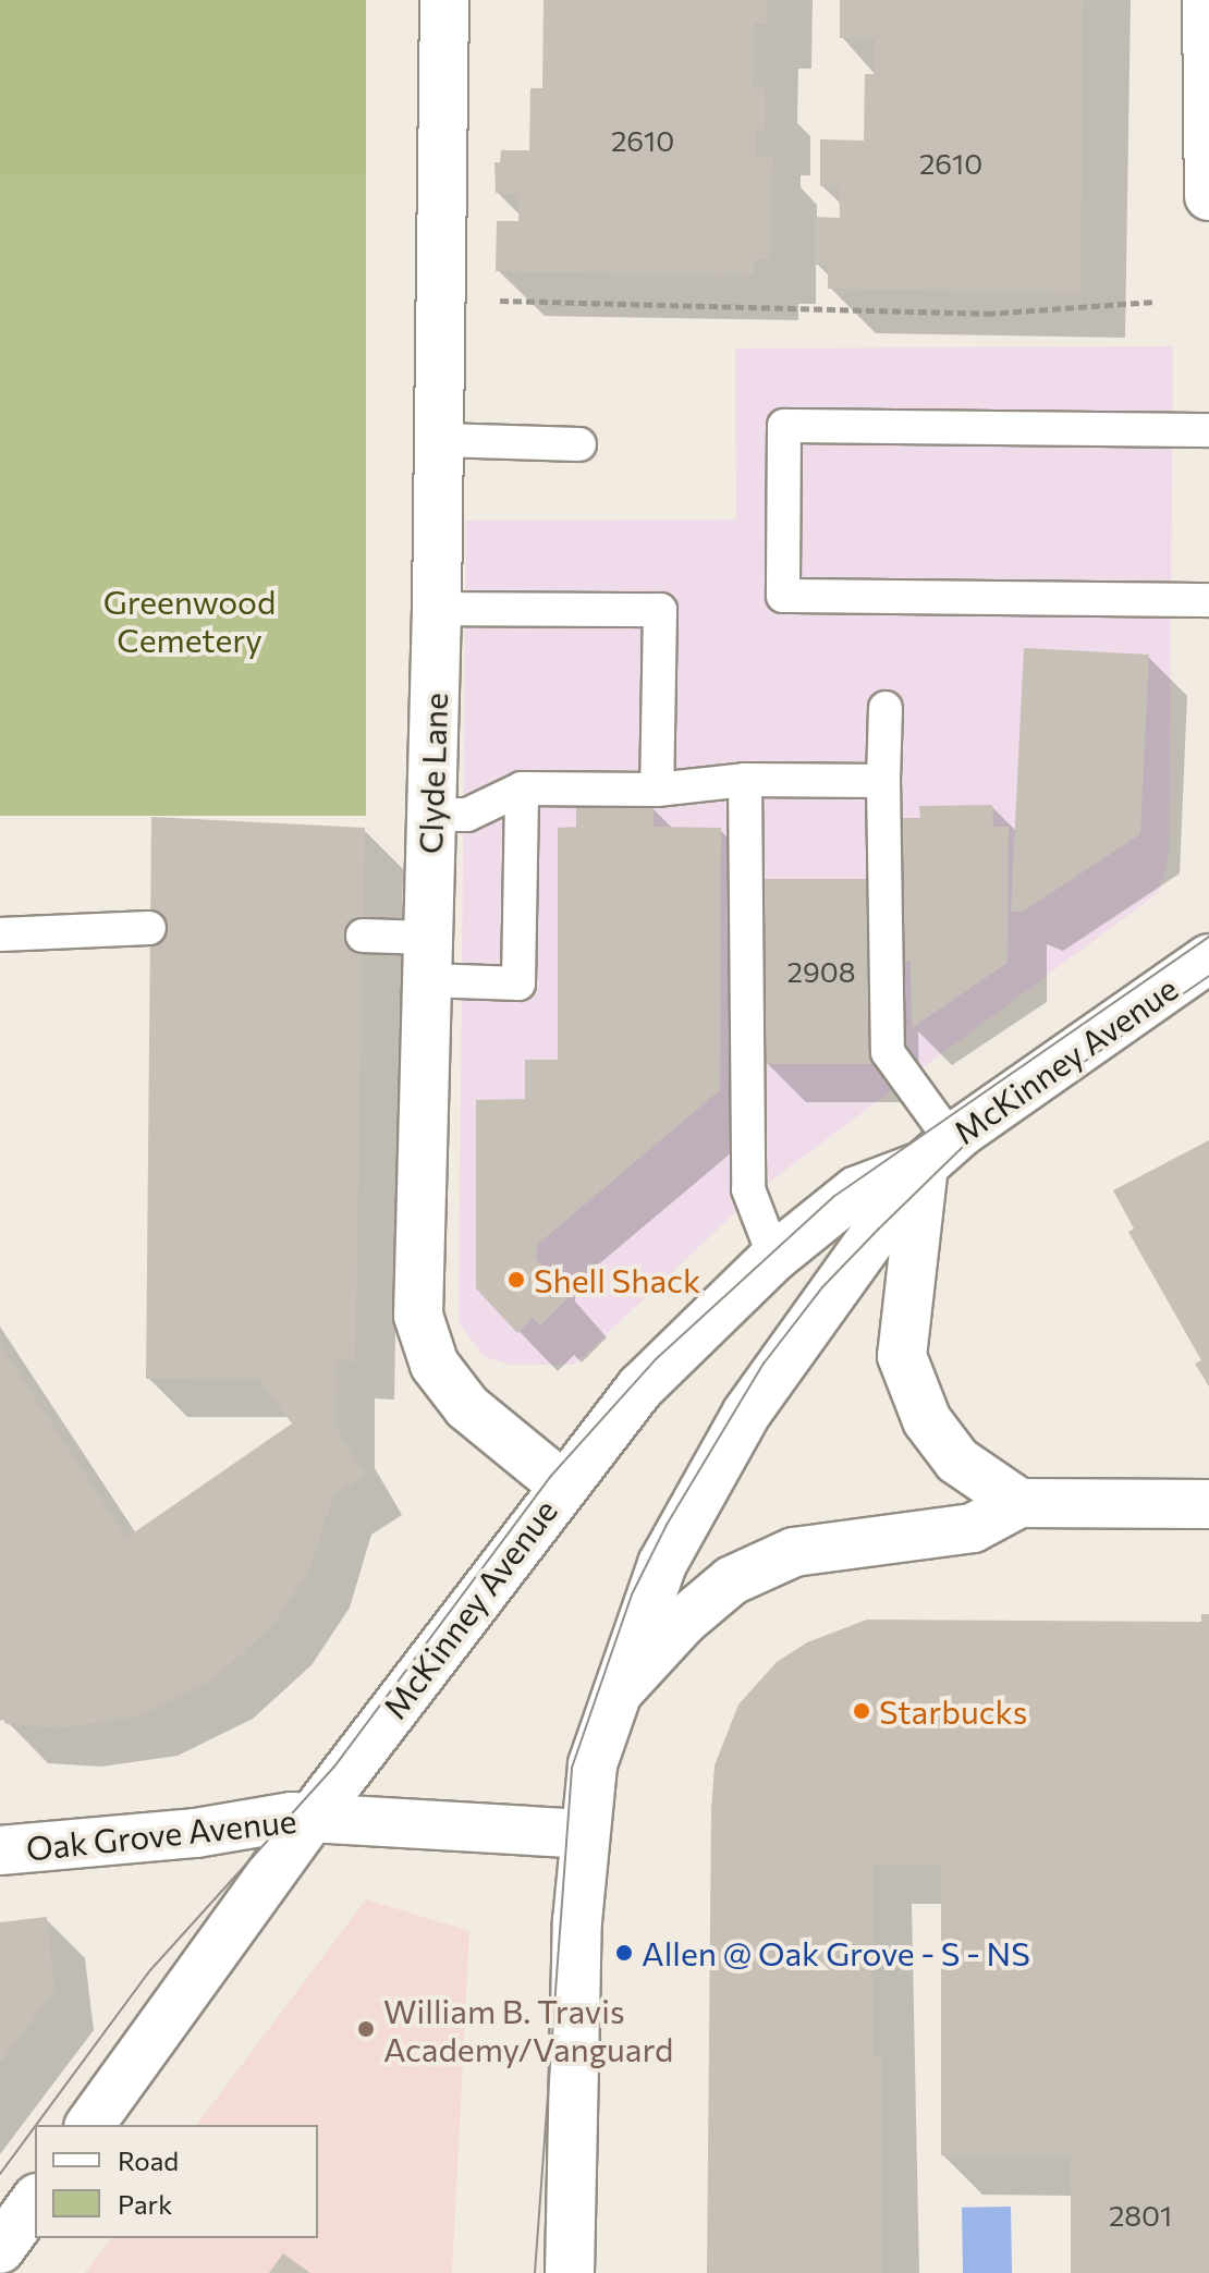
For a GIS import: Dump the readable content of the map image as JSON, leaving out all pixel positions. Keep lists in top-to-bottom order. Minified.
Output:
{"streets":{"street":["Clyde Lane","McKinney Avenue","Oak Grove Avenue"]},"crossings":[["Clyde Lane","McKinney Avenue"],["McKinney Avenue","Oak Grove Avenue"]],"parks":["Greenwood Cemetery"],"places":["Shell Shack","Starbucks","Allen @ Oak Grove - S - NS","William B. Travis Academy/Vanguard"],"house_numbers":["2610","2610","2908","2801"],"legend":["Road","Park"]}
